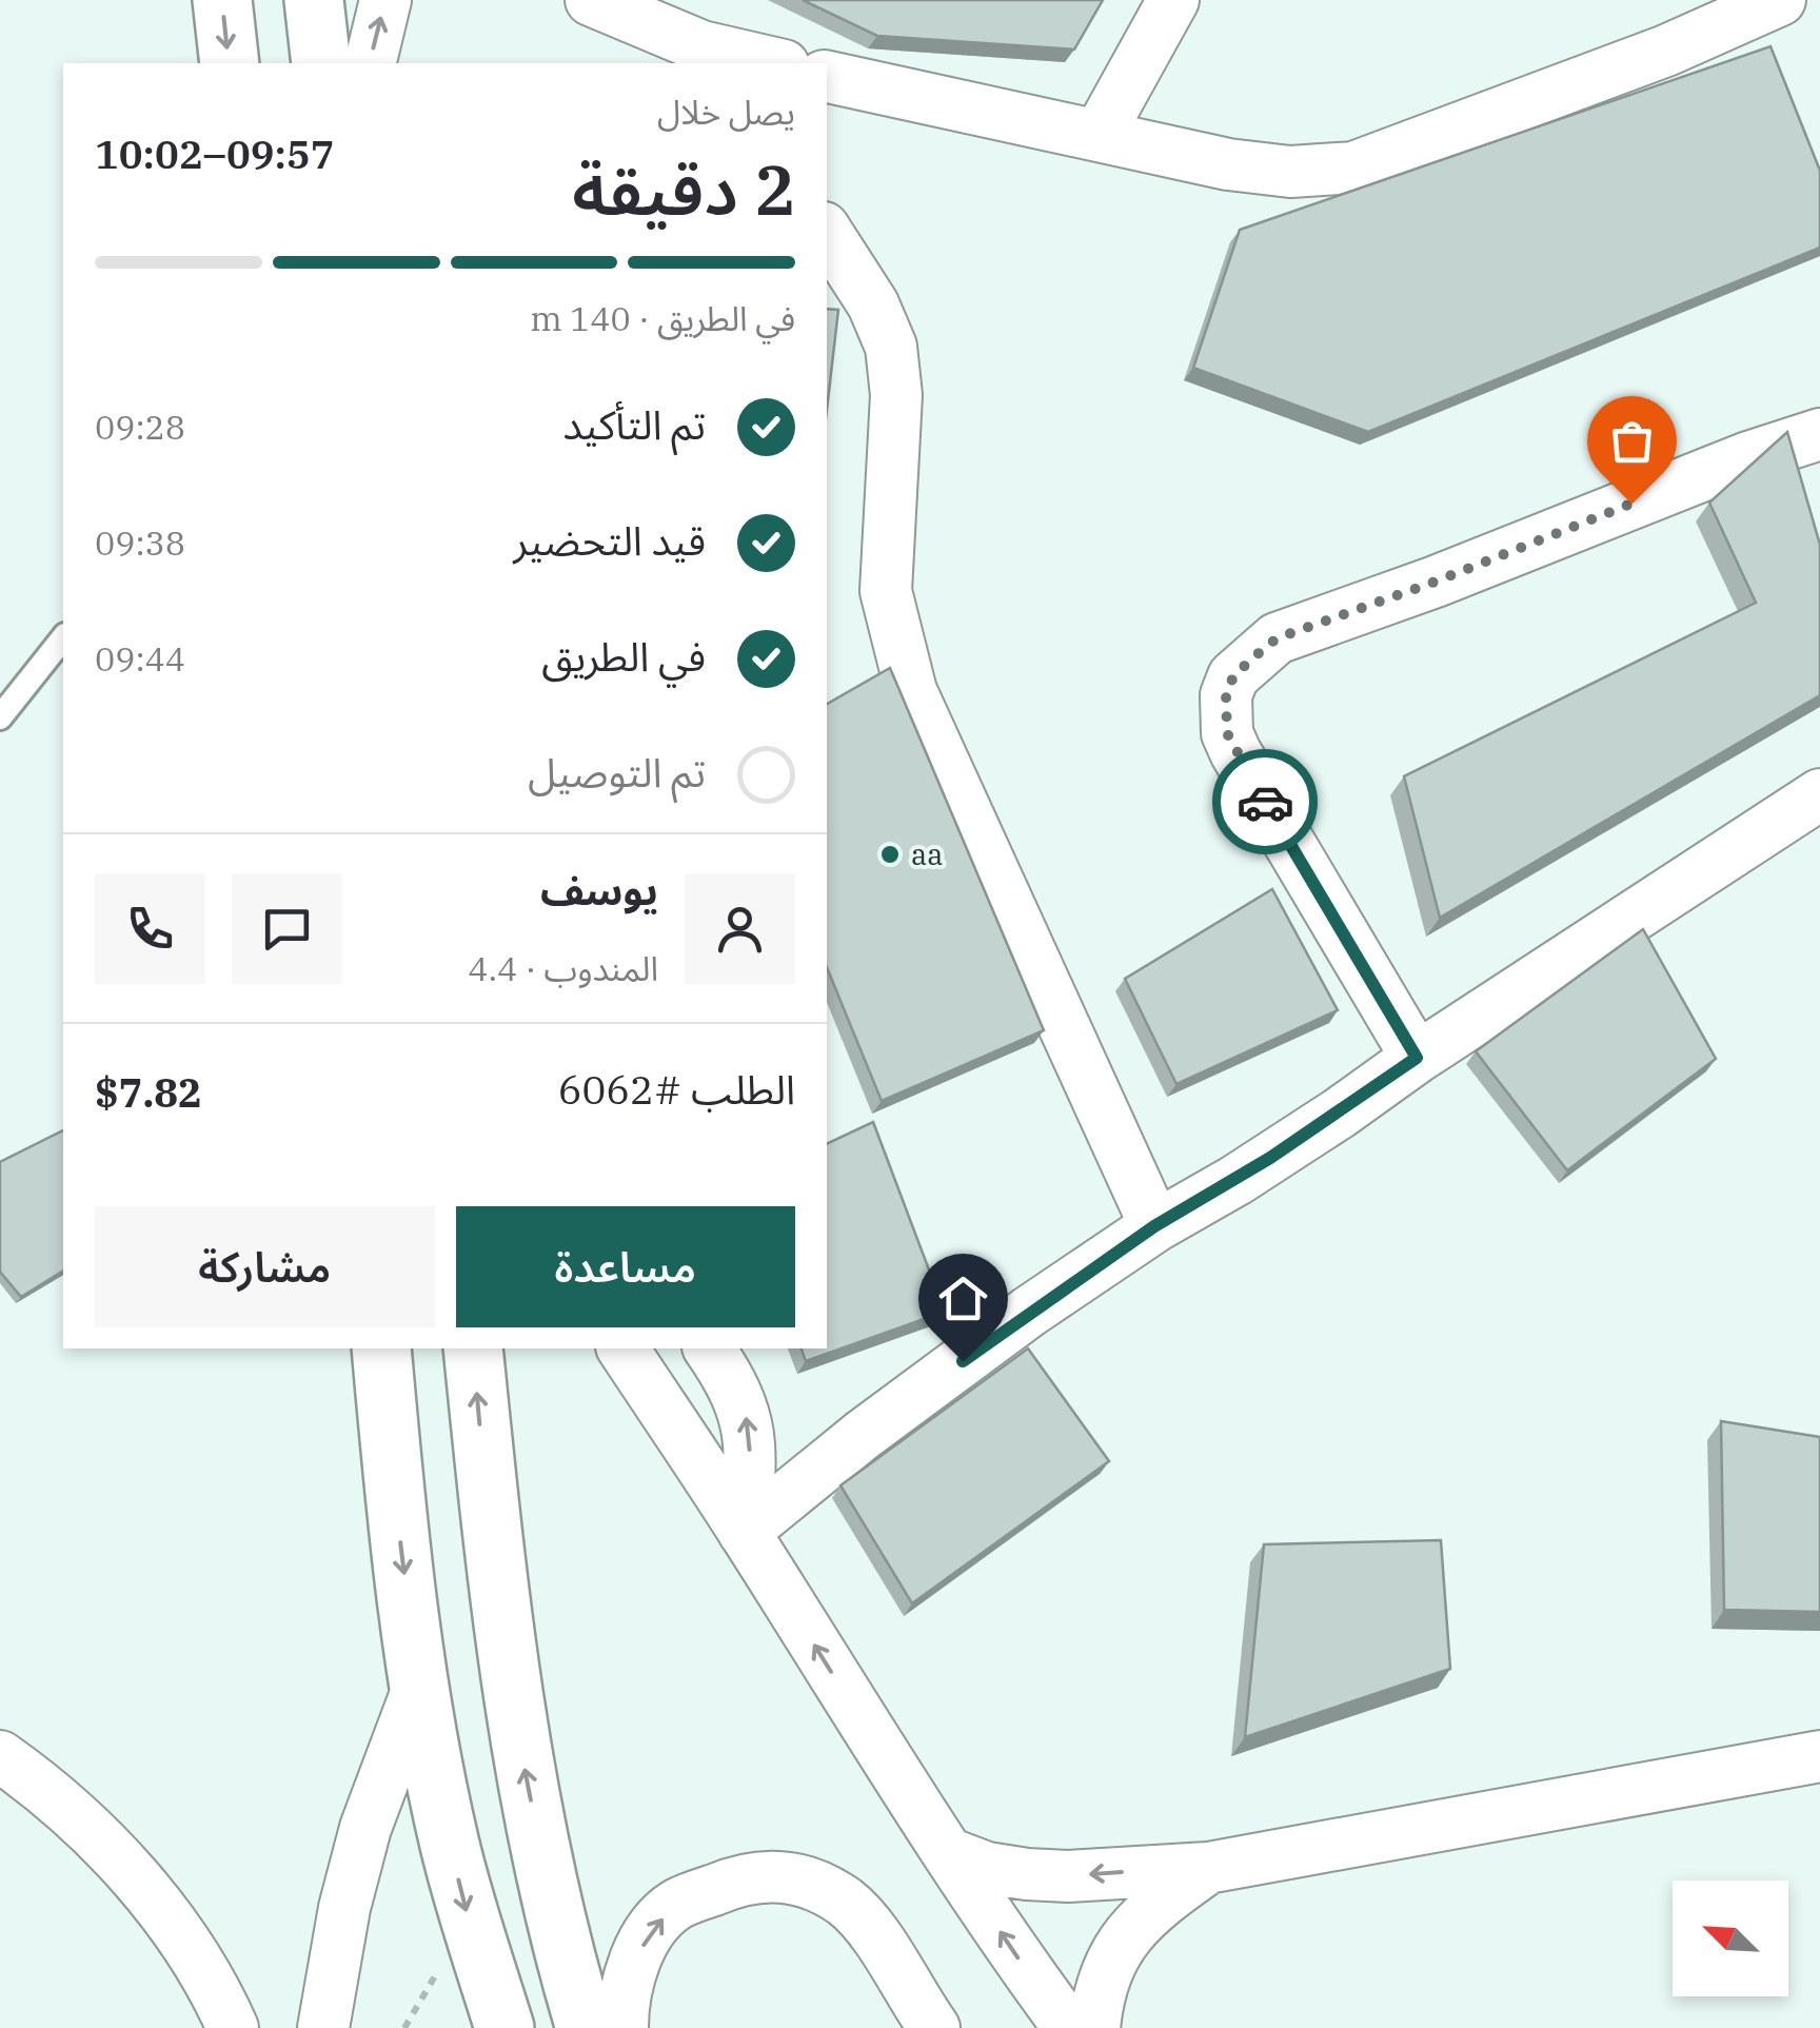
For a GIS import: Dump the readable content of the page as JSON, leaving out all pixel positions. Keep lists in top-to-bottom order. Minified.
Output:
{"places":["aa"],"north":"top left","page":{"heading":["2 دقيقة","يصل خلال","09:57–10:02"],"panel":["يوسف","المندوب · 4.4","الطلب #6062","$7.82"],"bar":"في الطريق · 140 m","list":[["تم التأكيد","09:28"],["قيد التحضير","09:38"],["في الطريق","09:44"],"تم التوصيل"],"buttons":["مساعدة","مشاركة"]}}
